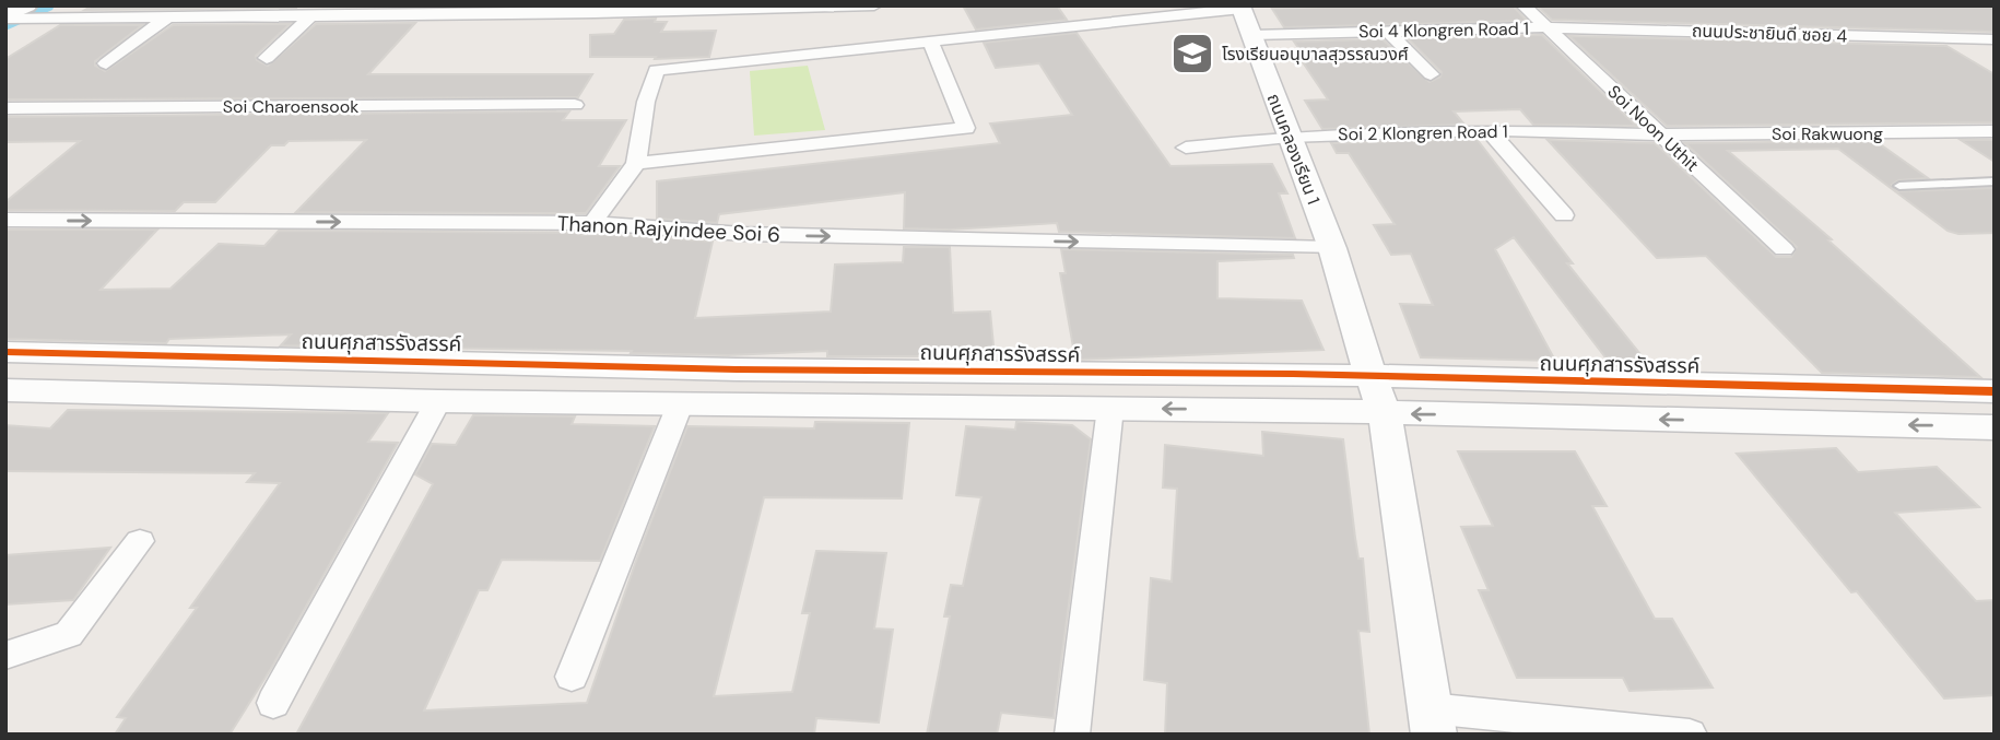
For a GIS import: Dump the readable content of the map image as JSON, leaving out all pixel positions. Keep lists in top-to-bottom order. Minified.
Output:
{"streets":{"street":["Soi 4 Klongren Road 1","ถนนประชายินดี ซอย 4","Soi Charoensook","Soi Noon Uthit","Soi 2 Klongren Road 1","Soi Rakwuong","ถนนคลองเรียน 1","Thanon Rajyindee Soi 6","ถนนศุภสารรังสรรค์"]},"crossings":[["Soi 4 Klongren Road 1","ถนนประชายินดี ซอย 4"],["Soi 4 Klongren Road 1","Soi Noon Uthit"],["Soi 4 Klongren Road 1","ถนนคลองเรียน 1"],["ถนนประชายินดี ซอย 4","Soi Noon Uthit"],["Soi Noon Uthit","Soi 2 Klongren Road 1"],["Soi Noon Uthit","Soi Rakwuong"],["Soi 2 Klongren Road 1","Soi Rakwuong"],["Soi 2 Klongren Road 1","ถนนคลองเรียน 1"],["ถนนคลองเรียน 1","Thanon Rajyindee Soi 6"],["ถนนคลองเรียน 1","ถนนศุภสารรังสรรค์"]],"places":{"school or university":["โรงเรียนอนุบาลสุวรรณวงศ์"]}}
